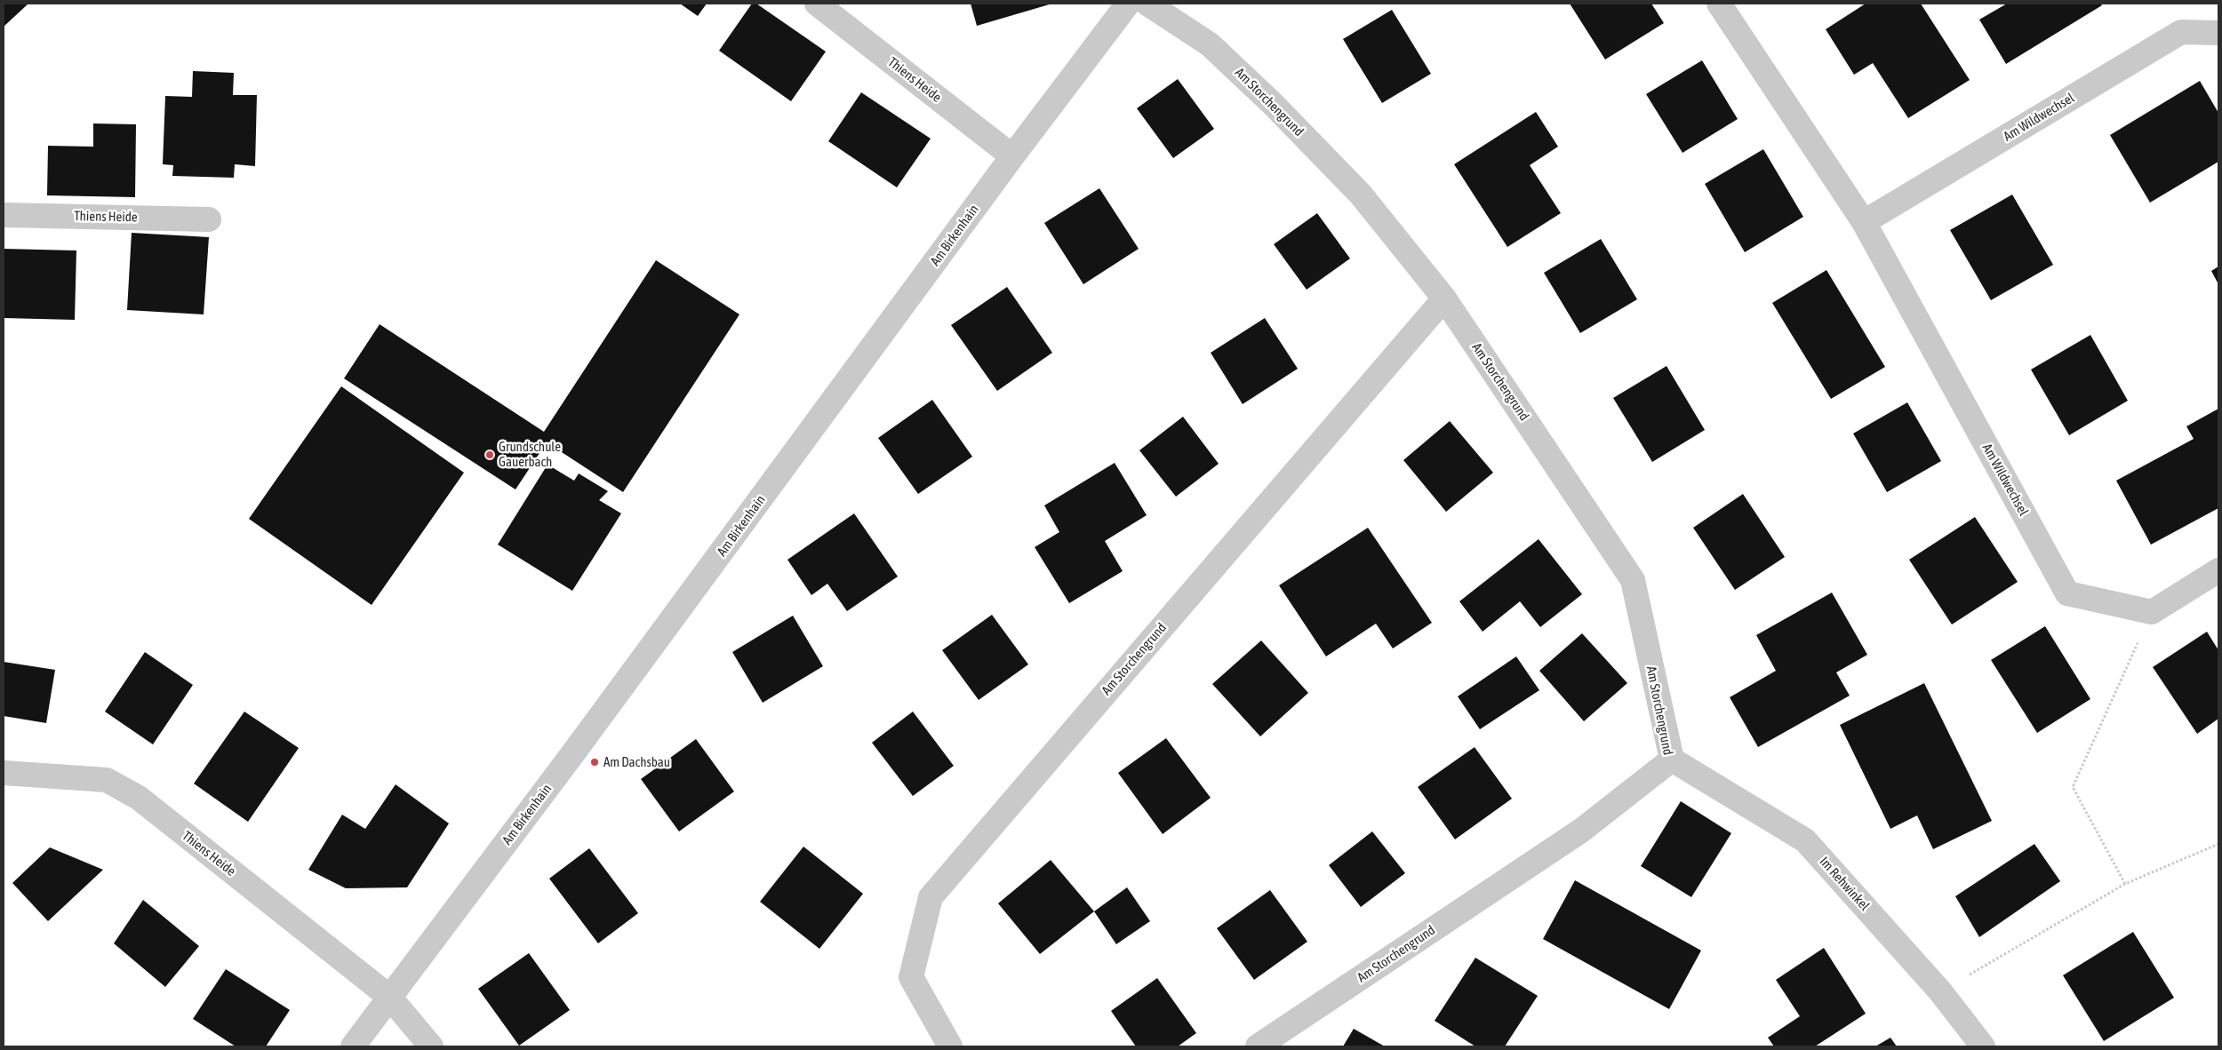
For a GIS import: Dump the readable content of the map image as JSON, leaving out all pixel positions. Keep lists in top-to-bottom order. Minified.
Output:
{"streets":{"street":["Thiens Heide","Am Storchengrund","Am Wildwechsel","Am Birkenhain","Im Rehwinkel"]},"crossings":[["Thiens Heide","Am Birkenhain"],["Am Storchengrund","Im Rehwinkel"]],"places":["Grundschule Gauerbach","Am Dachsbau"]}
